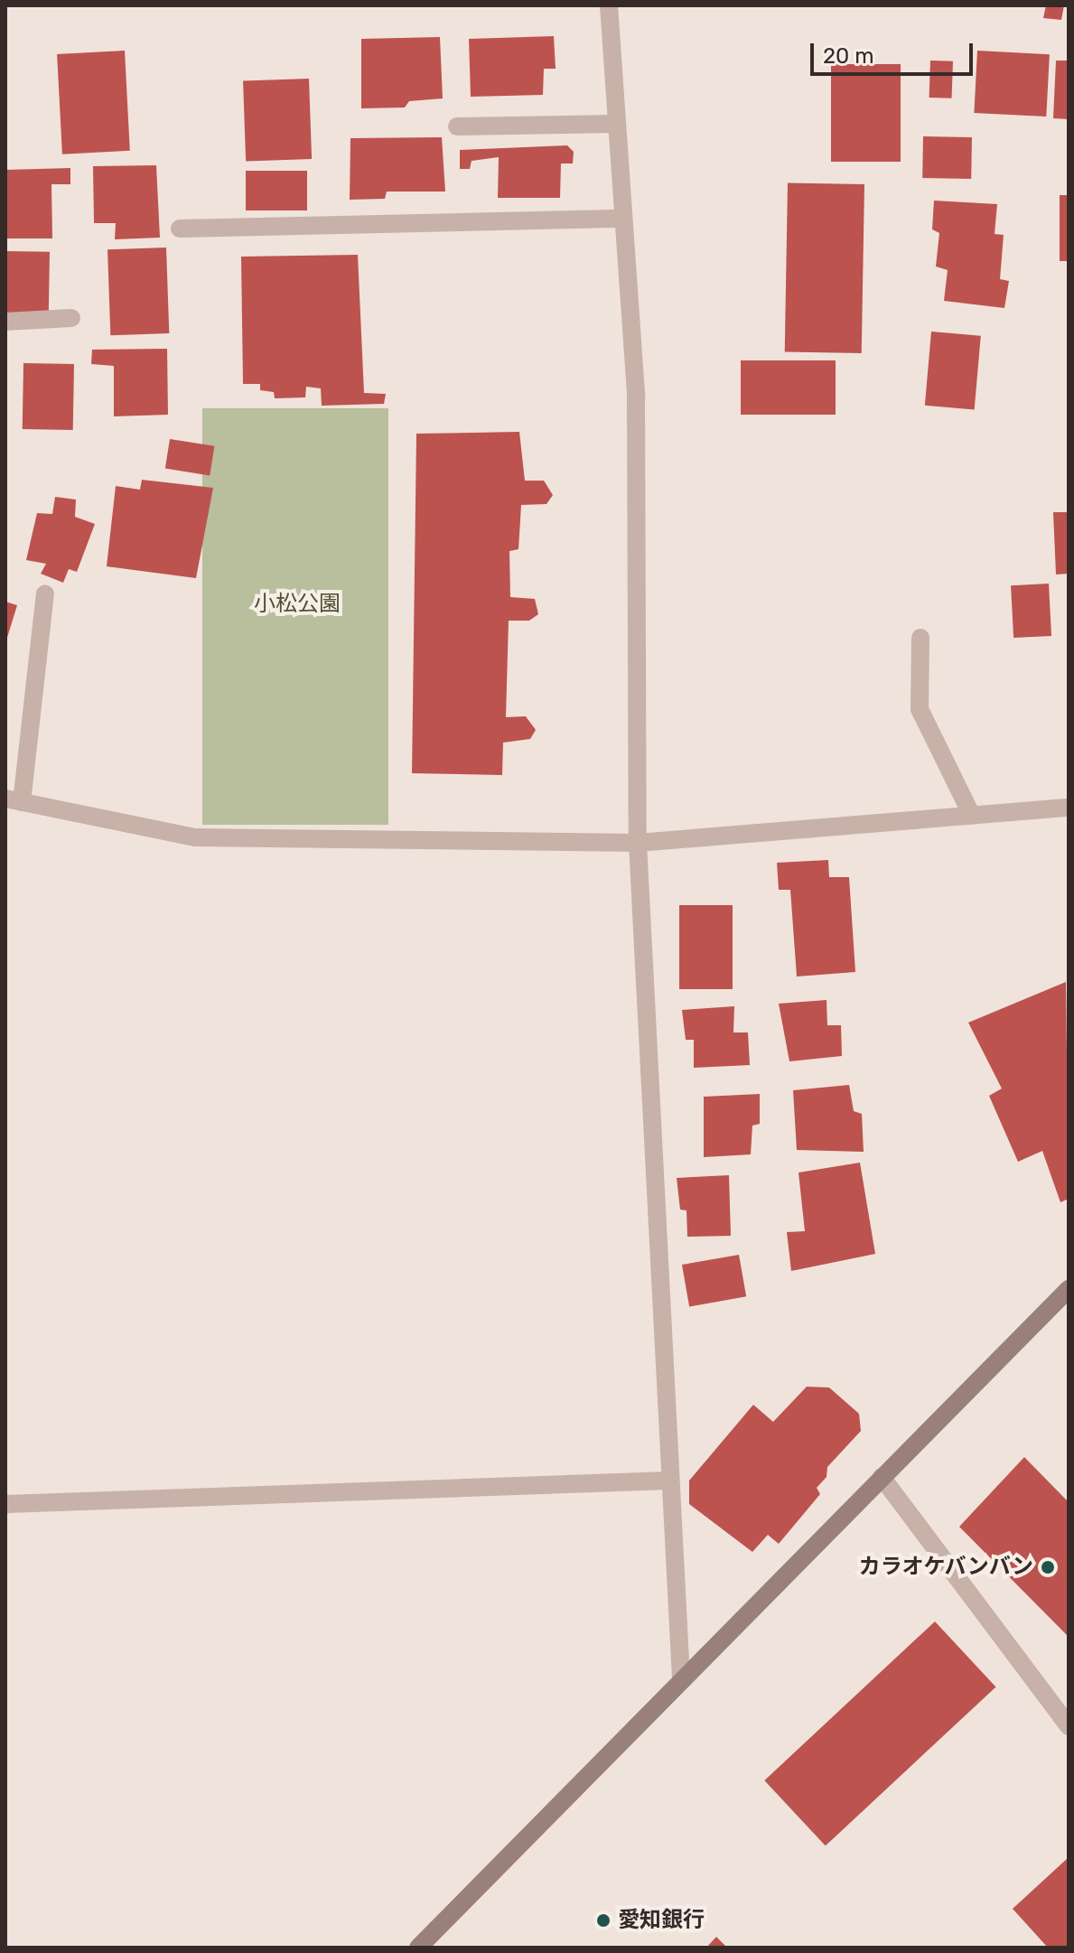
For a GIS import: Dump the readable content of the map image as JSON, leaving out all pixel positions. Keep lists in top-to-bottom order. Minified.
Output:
{"parks":["小松公園"],"places":["カラオケバンバン","愛知銀行"],"scale_bar":"20 m"}
